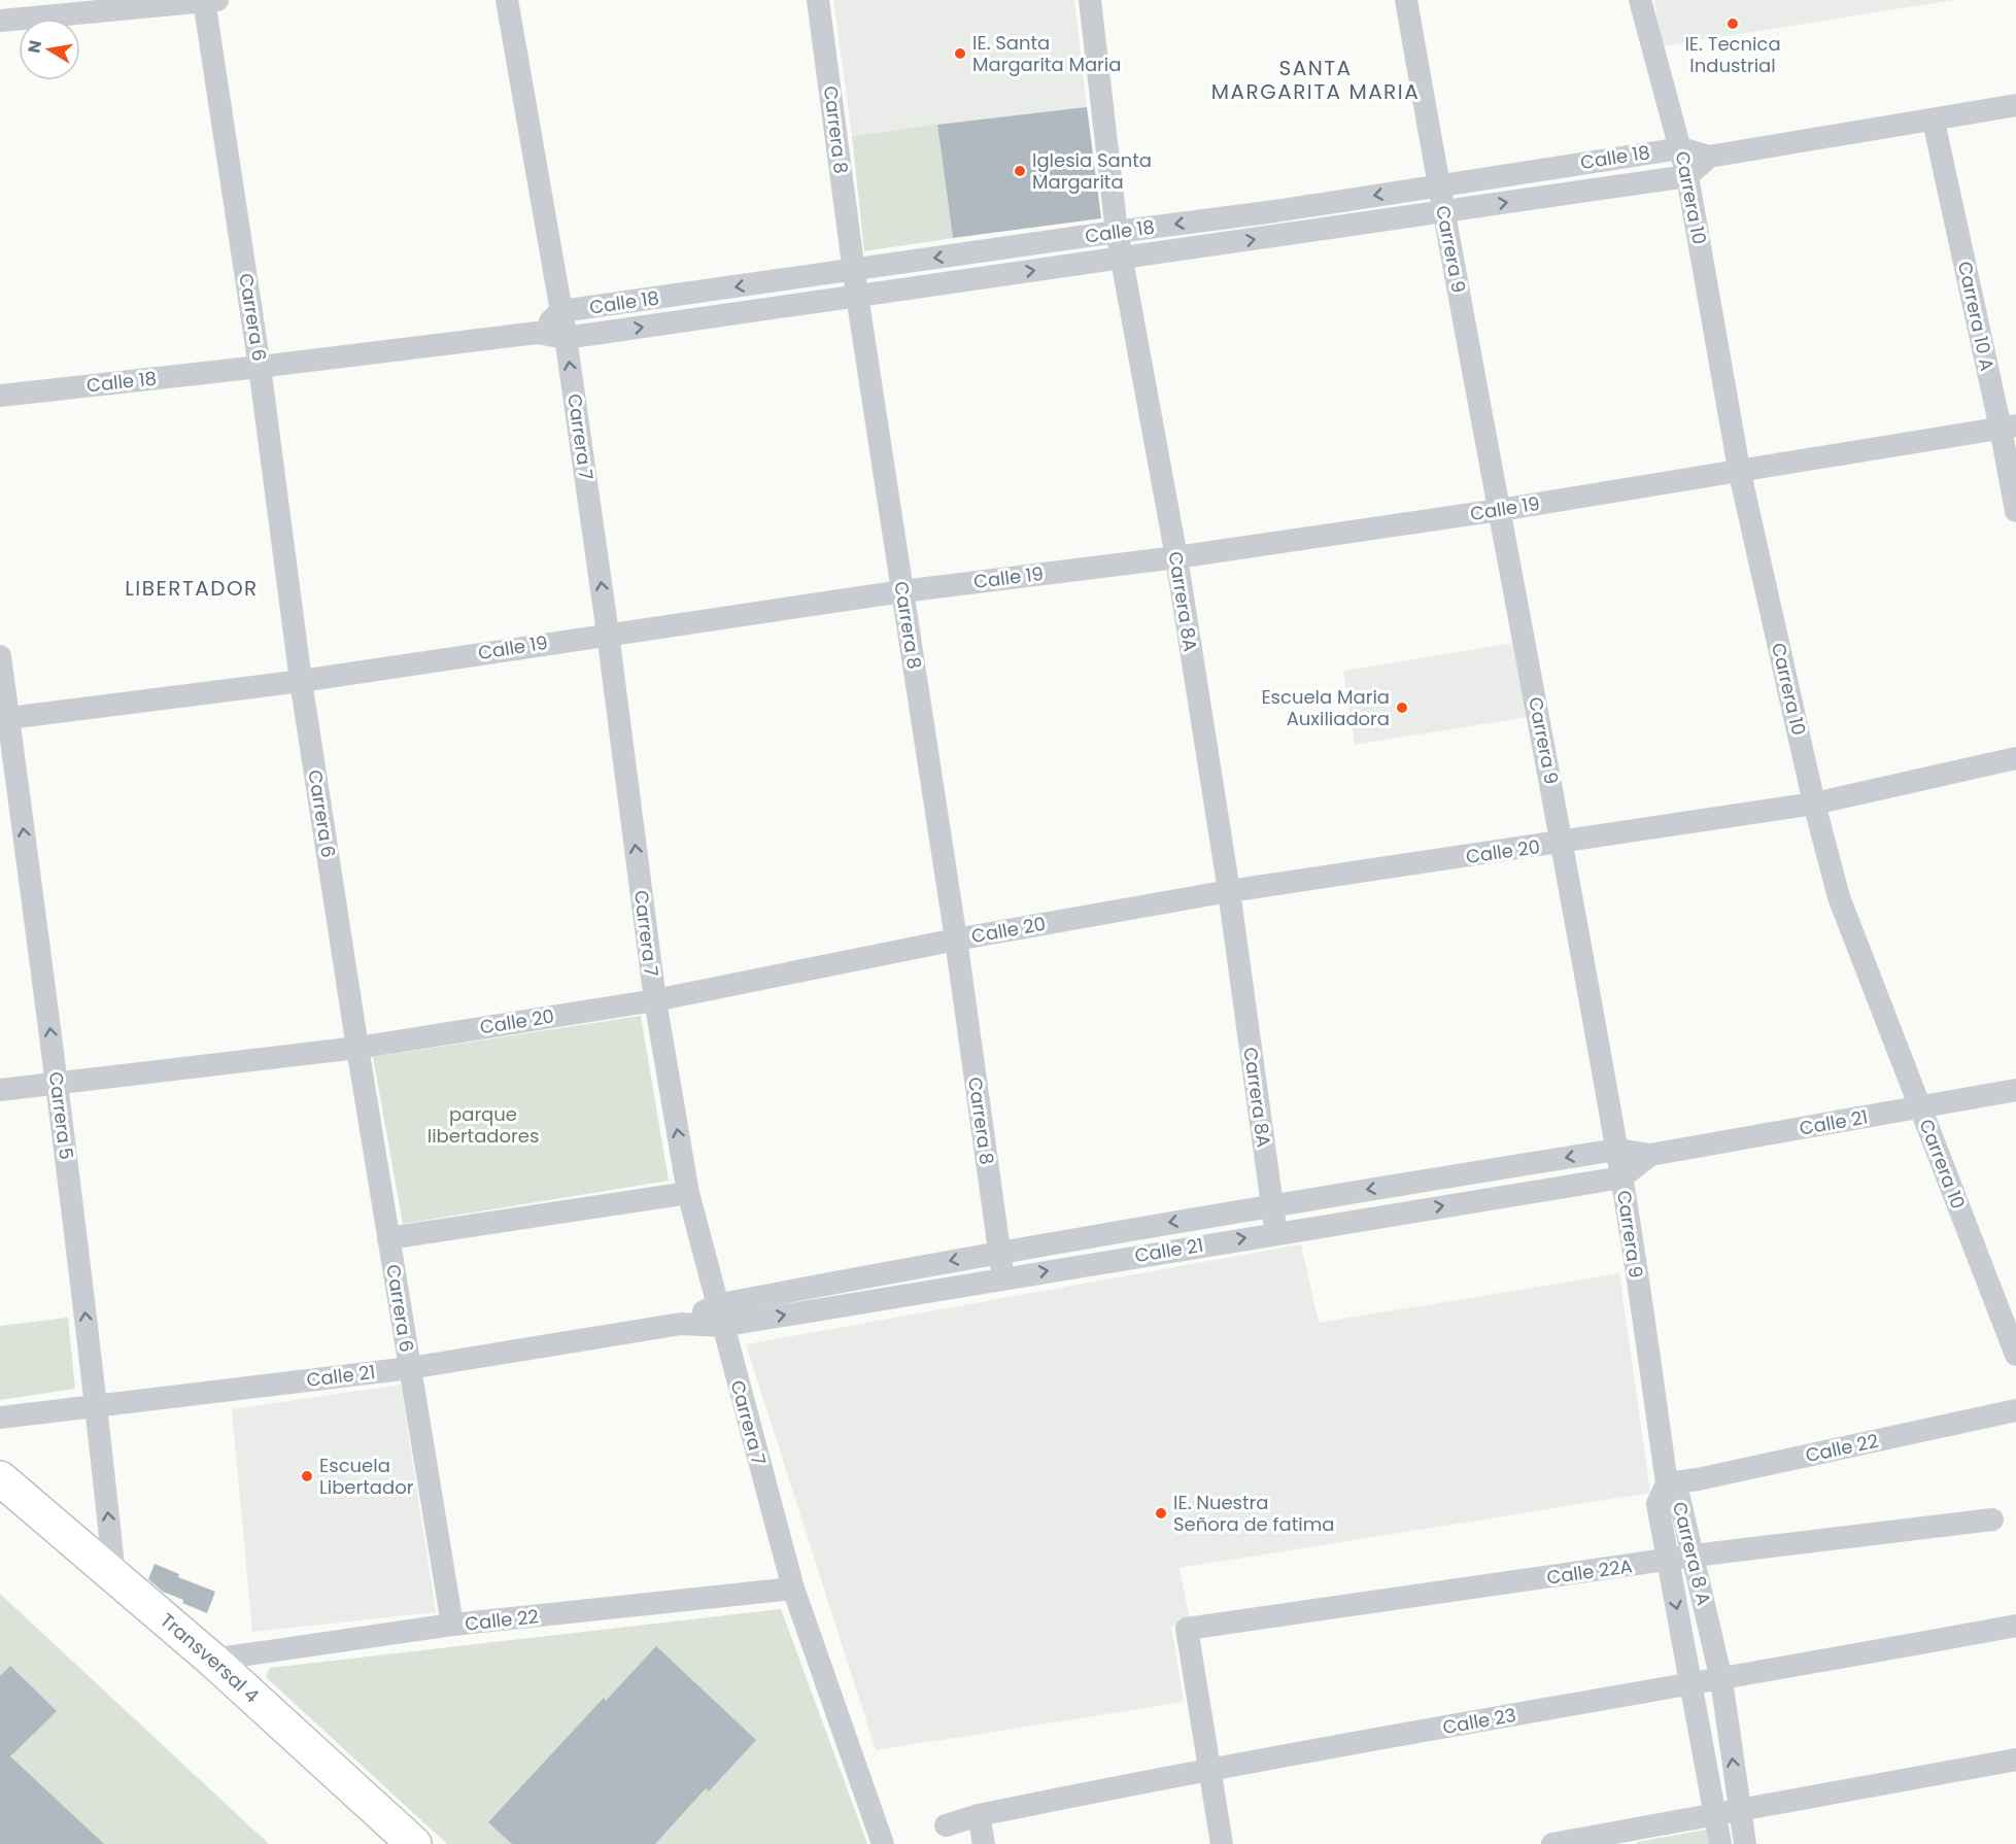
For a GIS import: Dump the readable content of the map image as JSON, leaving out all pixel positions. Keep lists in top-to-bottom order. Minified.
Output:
{"streets":{"main road":["Transversal 4"],"street":["Carrera 8","Calle 18","Carrera 10","Carrera 9","Carrera 10 A","Carrera 6","Carrera 7","Calle 19","Carrera 8A","Calle 20","Carrera 5","Calle 21","Calle 22","Carrera 8 A","Calle 22A","Calle 23"]},"crossings":[["Carrera 8","Calle 18"],["Carrera 8","Calle 19"],["Carrera 8","Calle 20"],["Carrera 8","Calle 21"],["Calle 18","Carrera 10"],["Calle 18","Carrera 9"],["Calle 18","Carrera 10 A"],["Calle 18","Carrera 6"],["Calle 18","Carrera 7"],["Calle 18","Carrera 8A"],["Carrera 10","Calle 19"],["Carrera 10","Calle 20"],["Carrera 10","Calle 21"],["Carrera 9","Calle 19"],["Carrera 9","Calle 20"],["Carrera 9","Calle 21"],["Carrera 9","Calle 22"],["Carrera 9","Carrera 8 A"],["Carrera 10 A","Calle 19"],["Carrera 6","Calle 19"],["Carrera 6","Calle 20"],["Carrera 6","Calle 21"],["Carrera 6","Calle 22"],["Carrera 7","Calle 19"],["Carrera 7","Calle 20"],["Carrera 7","Calle 21"],["Carrera 7","Calle 22"],["Calle 19","Carrera 8A"],["Calle 19","Carrera 5"],["Carrera 8A","Calle 20"],["Carrera 8A","Calle 21"],["Calle 20","Carrera 5"],["Carrera 5","Calle 21"],["Carrera 5","Transversal 4"],["Calle 22","Carrera 8 A"],["Calle 22","Transversal 4"],["Carrera 8 A","Calle 22A"],["Carrera 8 A","Calle 23"],["Calle 22A","Calle 23"]],"one_way":["Carrera 7","Carrera 5"],"districts":["SANTA MARGARITA MARIA","LIBERTADOR"],"parks":["parque libertadores"],"places":["IE. Tecnica Industrial","IE. Santa Margarita Maria","Iglesia Santa Margarita","Escuela Maria Auxiliadora","Escuela Libertador","IE. Nuestra Señora de fatima"],"north":"left"}
